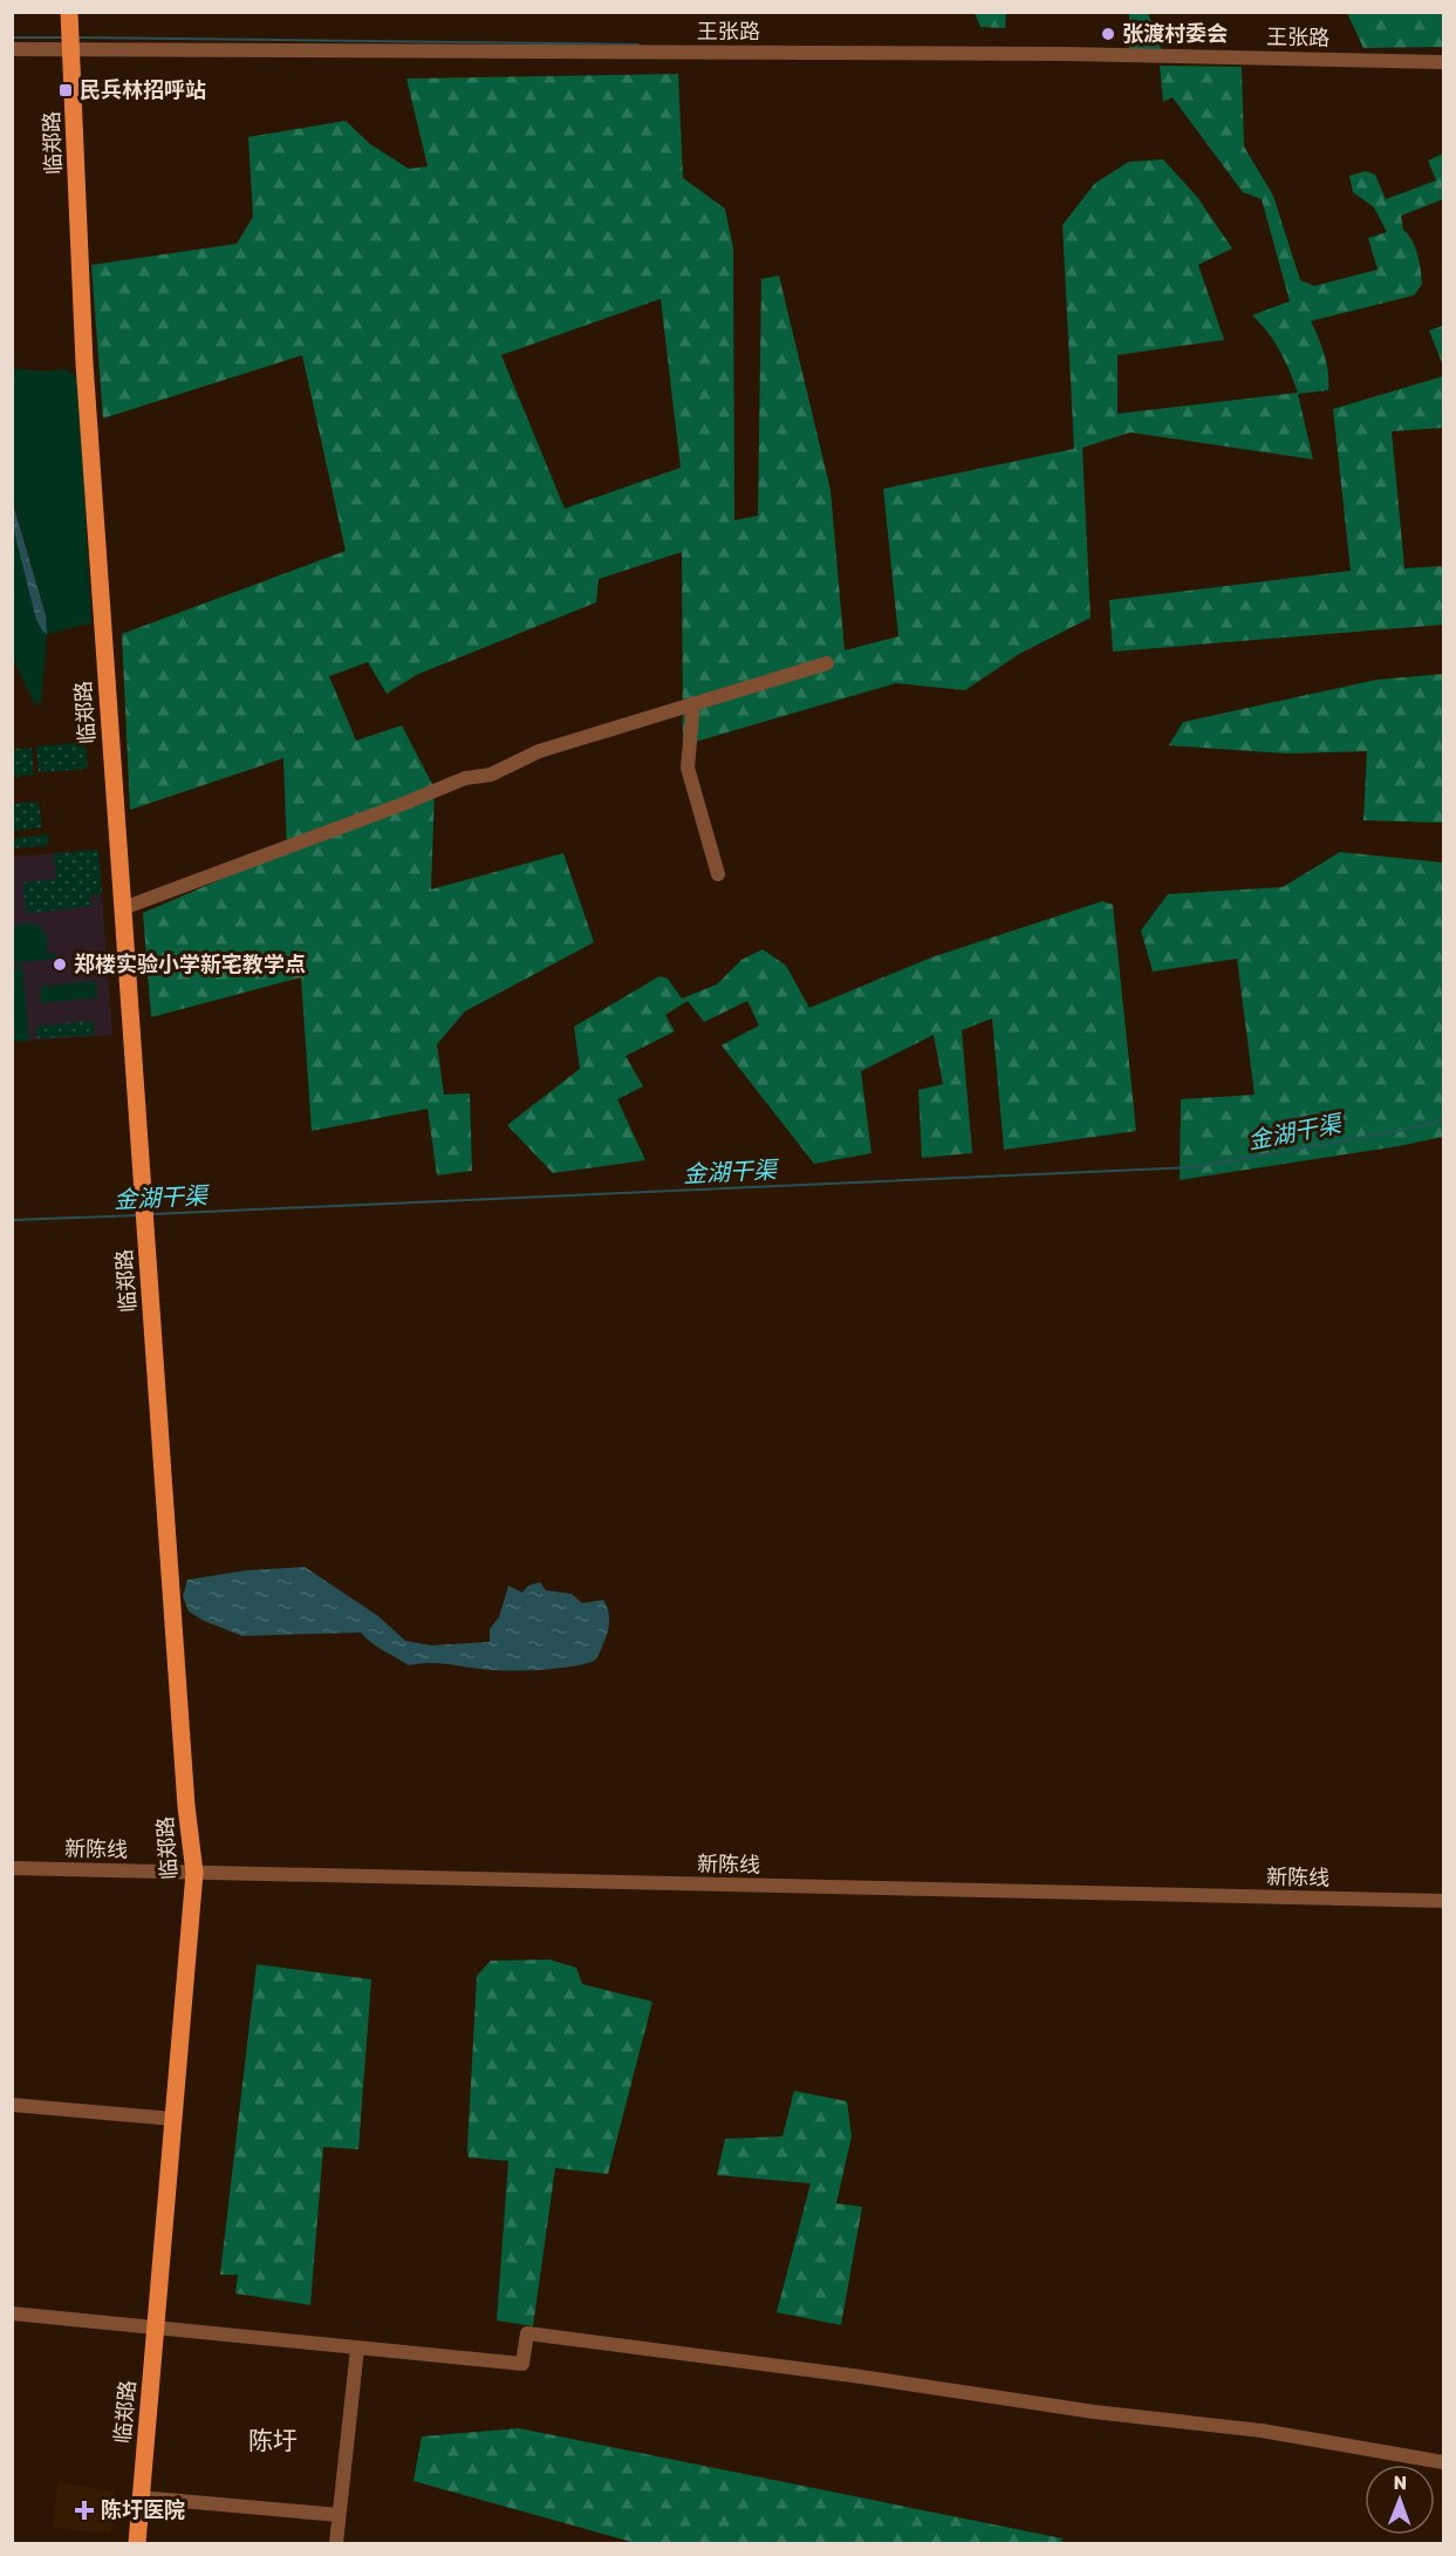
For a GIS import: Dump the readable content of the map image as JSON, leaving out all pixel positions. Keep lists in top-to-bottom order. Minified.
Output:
{"streets":{"main road":["临郑路"],"street":["王张路","新陈线"]},"crossings":[["王张路","临郑路"],["临郑路","新陈线"]],"districts":["陈圩"],"water":["金湖干渠"],"places":{"other":["张渡村委会","郑楼实验小学新宅教学点"],"transit":["民兵林招呼站"],"health":["陈圩医院"]},"north":"top"}
